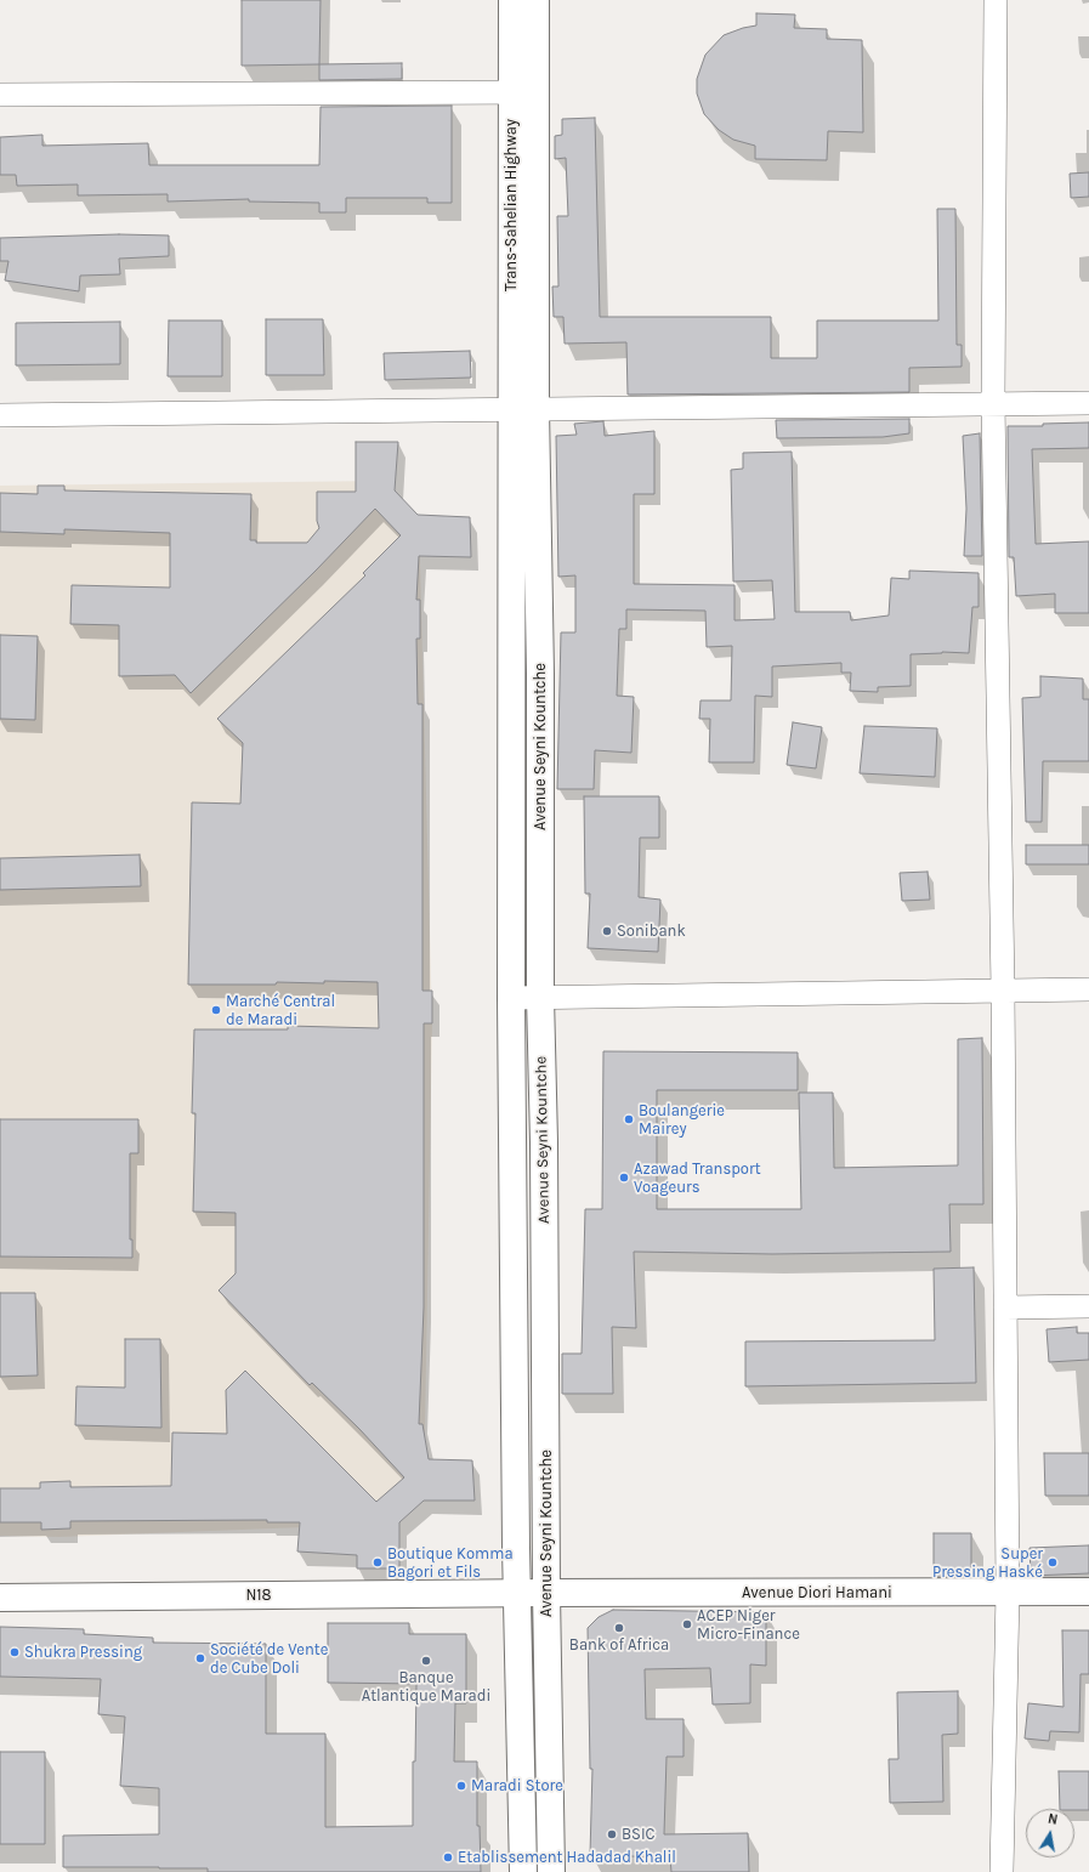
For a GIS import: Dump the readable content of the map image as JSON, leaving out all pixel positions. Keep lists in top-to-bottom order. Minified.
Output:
{"streets":{"main road":["Trans-Sahelian Highway","Avenue Seyni Kountche","Avenue Diori Hamani","N18"]},"crossings":[["Trans-Sahelian Highway","Avenue Seyni Kountche"],["Avenue Seyni Kountche","Avenue Diori Hamani"],["Avenue Seyni Kountche","N18"],["Avenue Diori Hamani","N18"]],"places":["Sonibank","Marché Central de Maradi","Boulangerie Mairey","Azawad Transport Voageurs","Boutique Komma Bagori et Fils","Super Pressing Haské","ACEP Niger Micro-Finance","Bank of Africa","Shukra Pressing","Société de Vente de Cube Doli","Banque Atlantique Maradi","Maradi Store","BSIC","Etablissement Hadadad Khalil"],"north":"top"}
